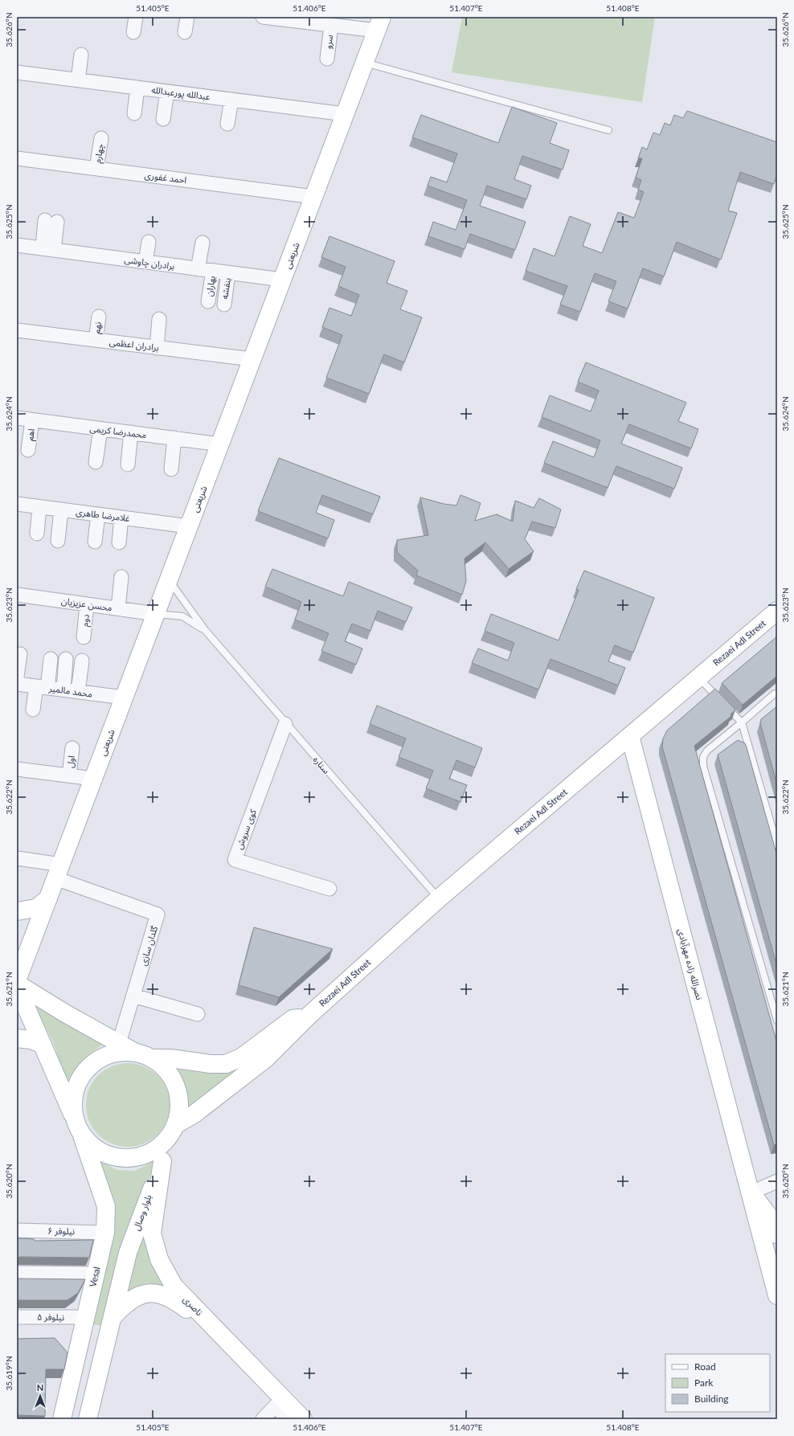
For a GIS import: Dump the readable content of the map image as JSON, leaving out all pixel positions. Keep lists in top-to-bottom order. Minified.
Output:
{"streets":{"main road":["شریعتی","Rezaei Adl Street","نصرالله زاده مهرآبادی","Vesal","ناصری"],"street":["سرو","عبدالله پورعبدالله","چهارم","احمد غفوری","برادران چاوشی","بهاران","بنفشه","نهم","برادران اعظمی","محمدرضا کریمی","اهم","غلامرضا طاهری","محسن عزیزیان","دوم","محمد مالمیر","اول","کوی سروش","گلدان سازی","نیلوفر ۶","نیلوفر ۵"],"lane":["ستاره"]},"crossings":[["عبدالله پورعبدالله","شریعتی"],["چهارم","احمد غفوری"],["احمد غفوری","شریعتی"],["شریعتی","برادران چاوشی"],["شریعتی","برادران اعظمی"],["شریعتی","محمدرضا کریمی"],["شریعتی","غلامرضا طاهری"],["شریعتی","محسن عزیزیان"],["شریعتی","محمد مالمیر"],["شریعتی","ستاره"],["شریعتی","گلدان سازی"],["برادران چاوشی","بهاران"],["برادران چاوشی","بنفشه"],["نهم","برادران اعظمی"],["محمدرضا کریمی","اهم"],["محسن عزیزیان","دوم"],["محسن عزیزیان","ستاره"],["Rezaei Adl Street","ستاره"],["Rezaei Adl Street","نصرالله زاده مهرآبادی"],["Rezaei Adl Street","Vesal"],["ستاره","کوی سروش"],["نیلوفر ۶","Vesal"],["Vesal","نیلوفر ۵"]],"legend":["Road","Park","Building"],"north":"top","coordinates":["51.405°E","51.406°E","51.407°E","51.408°E","35.626°N","35.625°N","35.624°N","35.623°N","35.622°N","35.621°N","35.620°N","35.619°N"]}
